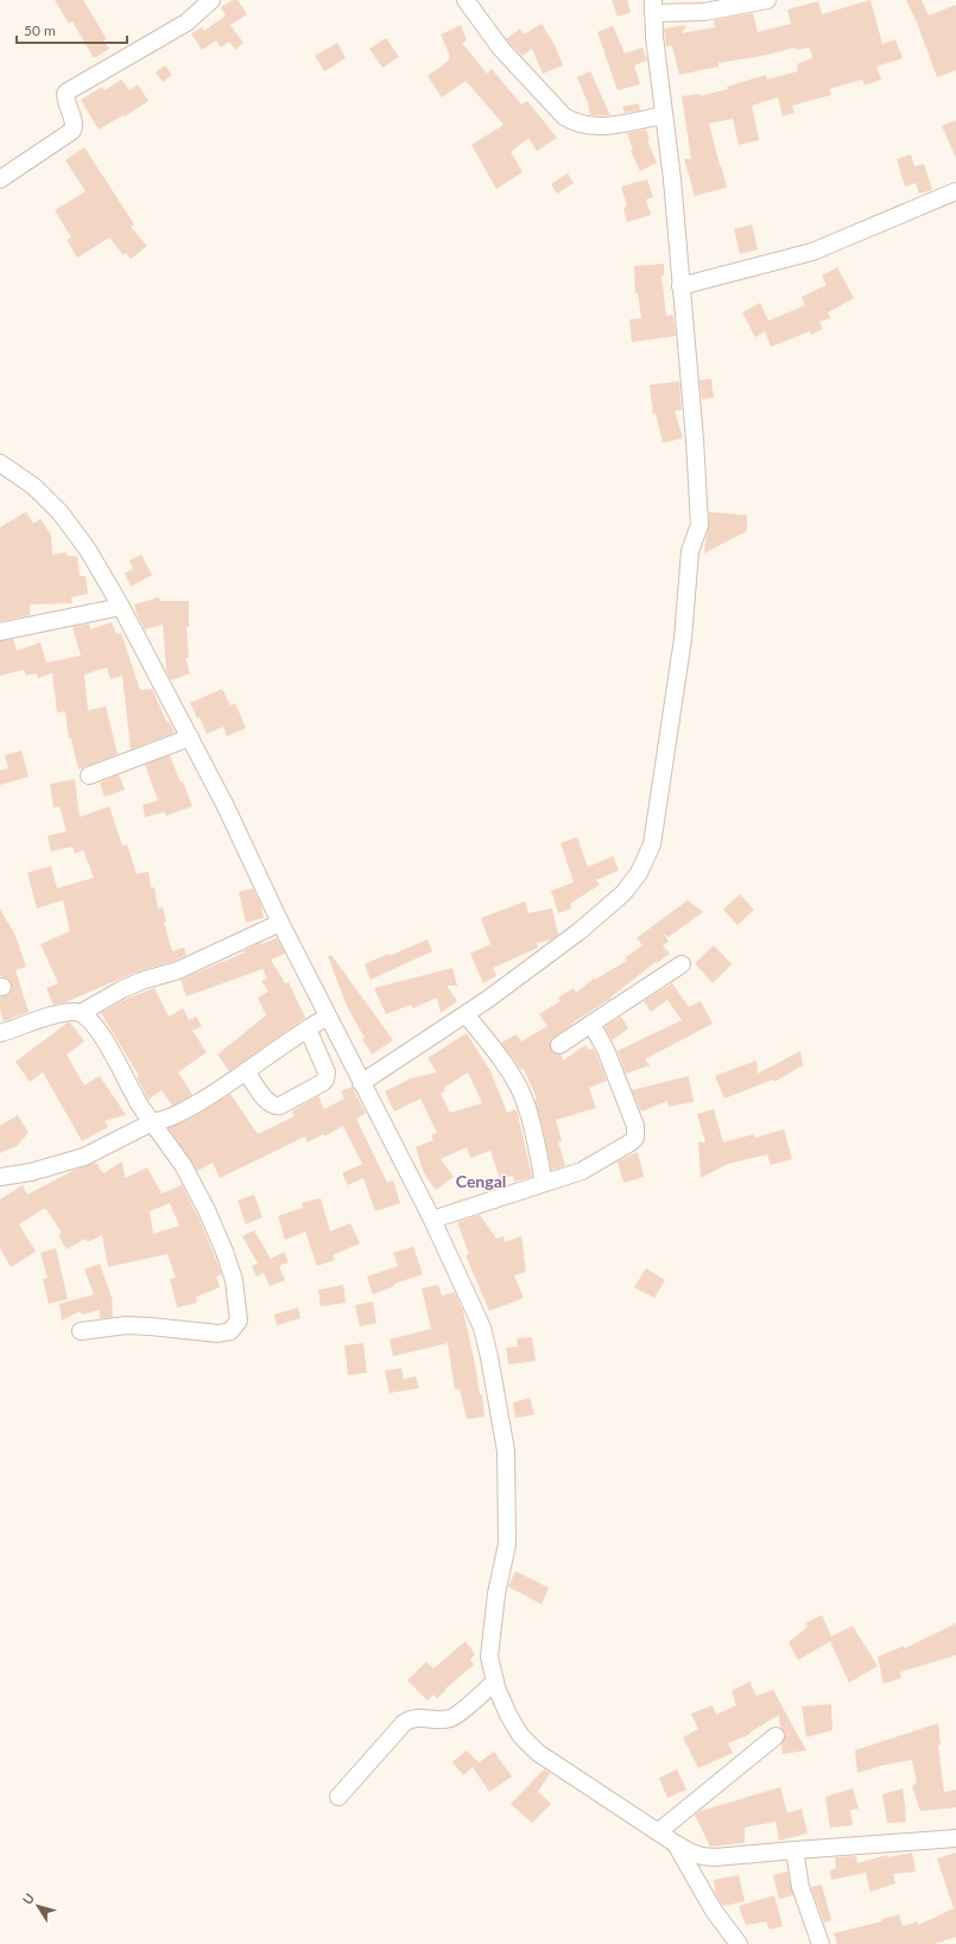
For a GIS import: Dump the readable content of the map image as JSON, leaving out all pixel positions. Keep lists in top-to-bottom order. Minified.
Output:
{"districts":["Cengal"],"scale_bar":"50 m","north":"top left"}
